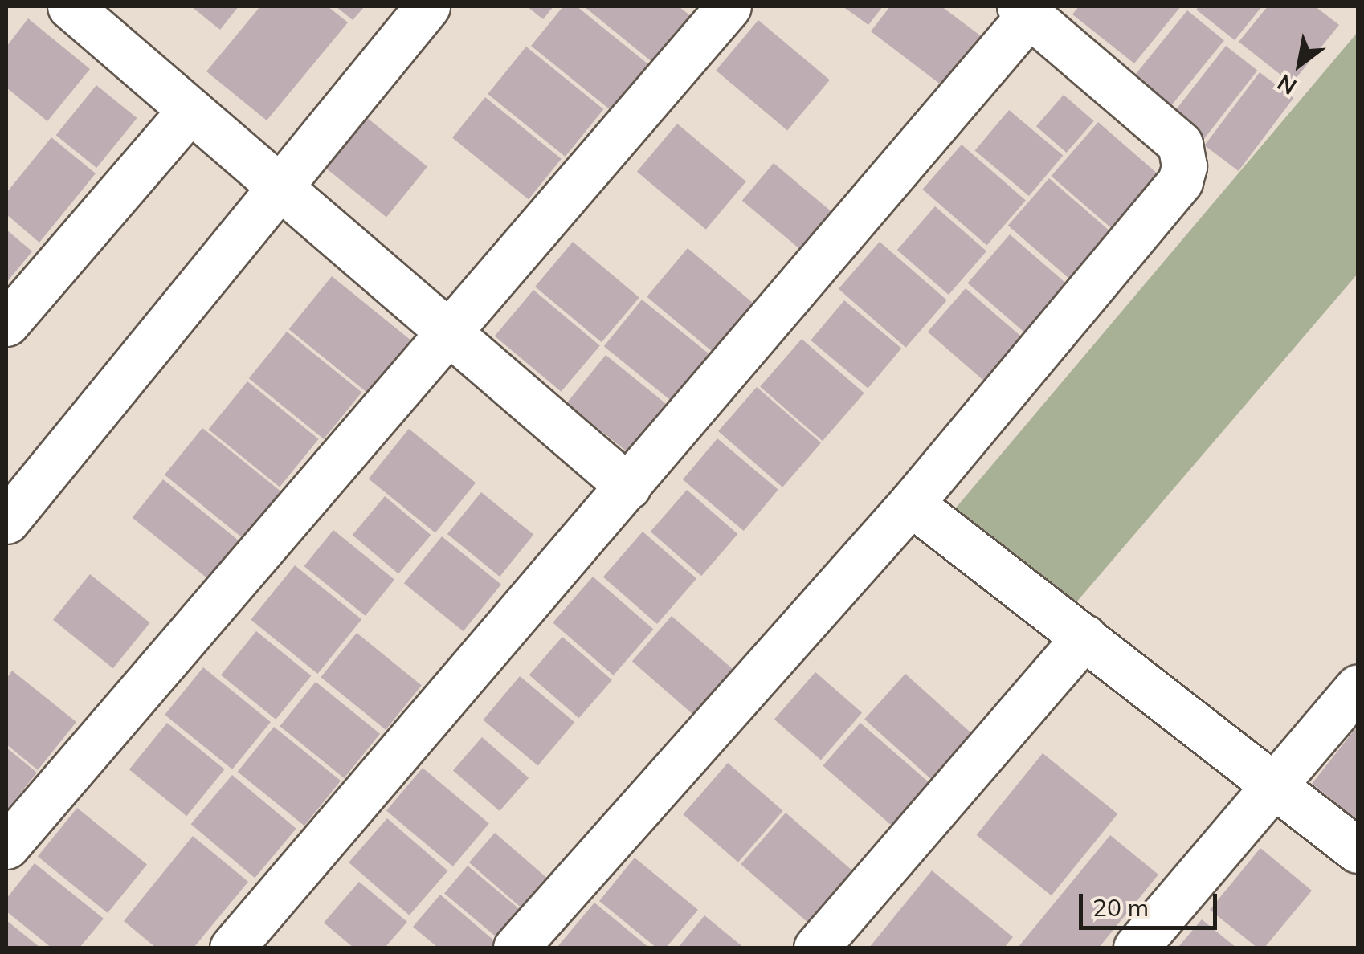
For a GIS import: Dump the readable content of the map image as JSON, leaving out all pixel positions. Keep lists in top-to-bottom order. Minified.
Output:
{"scale_bar":"20 m","north":"bottom left"}
